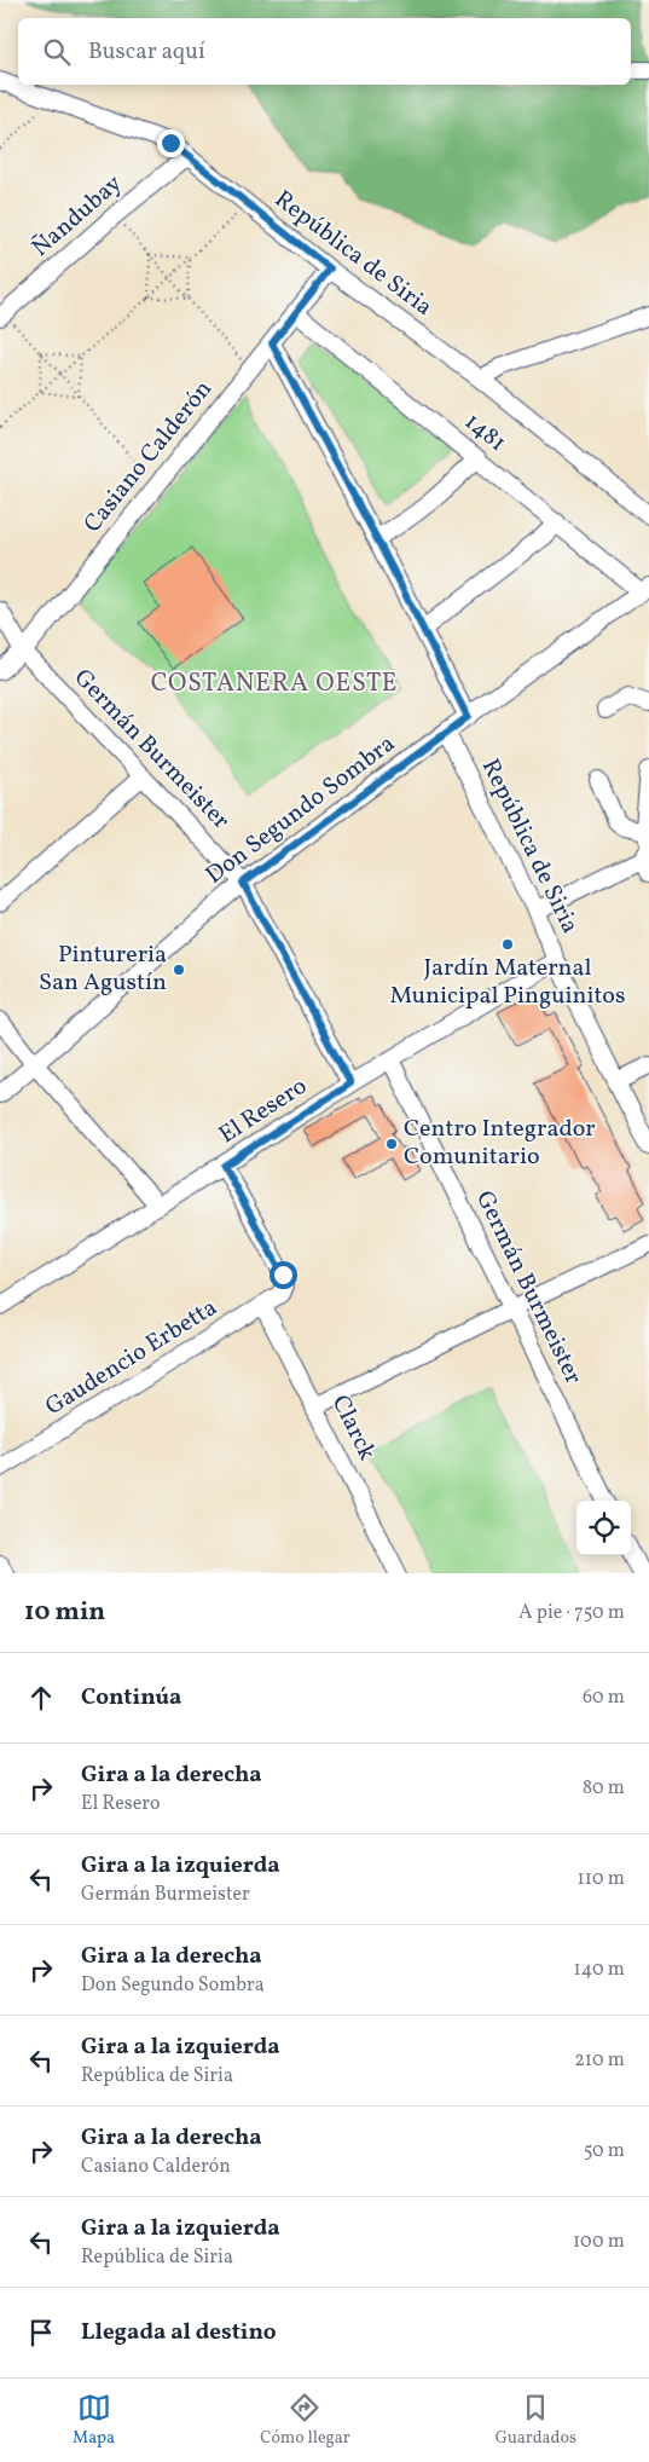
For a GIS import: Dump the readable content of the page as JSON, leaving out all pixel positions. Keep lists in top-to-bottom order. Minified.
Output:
{"streets":{"street":["Ñandubay","República de Siria","1481","Casiano Calderón","Germán Burmeister","Don Segundo Sombra","El Resero","Gaudencio Erbetta","Clarck"]},"crossings":[["Ñandubay","República de Siria"],["República de Siria","Casiano Calderón"],["República de Siria","Don Segundo Sombra"],["República de Siria","El Resero"],["1481","Casiano Calderón"],["1481","Don Segundo Sombra"],["Casiano Calderón","Germán Burmeister"],["Germán Burmeister","Don Segundo Sombra"],["Germán Burmeister","El Resero"],["El Resero","Gaudencio Erbetta"],["Gaudencio Erbetta","Clarck"]],"districts":["COSTANERA OESTE"],"places":["Jardín Maternal Municipal Pinguinitos","Pintureria San Agustín","Centro Integrador Comunitario"],"page":{"search":"Buscar aquí","heading":["10 min","A pie · 750 m"],"list":[["Continúa","60 m"],["Gira a la derecha","El Resero","80 m"],["Gira a la izquierda","Germán Burmeister","110 m"],["Gira a la derecha","Don Segundo Sombra","140 m"],["Gira a la izquierda","República de Siria","210 m"],["Gira a la derecha","Casiano Calderón","50 m"],["Gira a la izquierda","República de Siria","100 m"],"Llegada al destino"],"nav":["Mapa","Cómo llegar","Guardados"]}}
